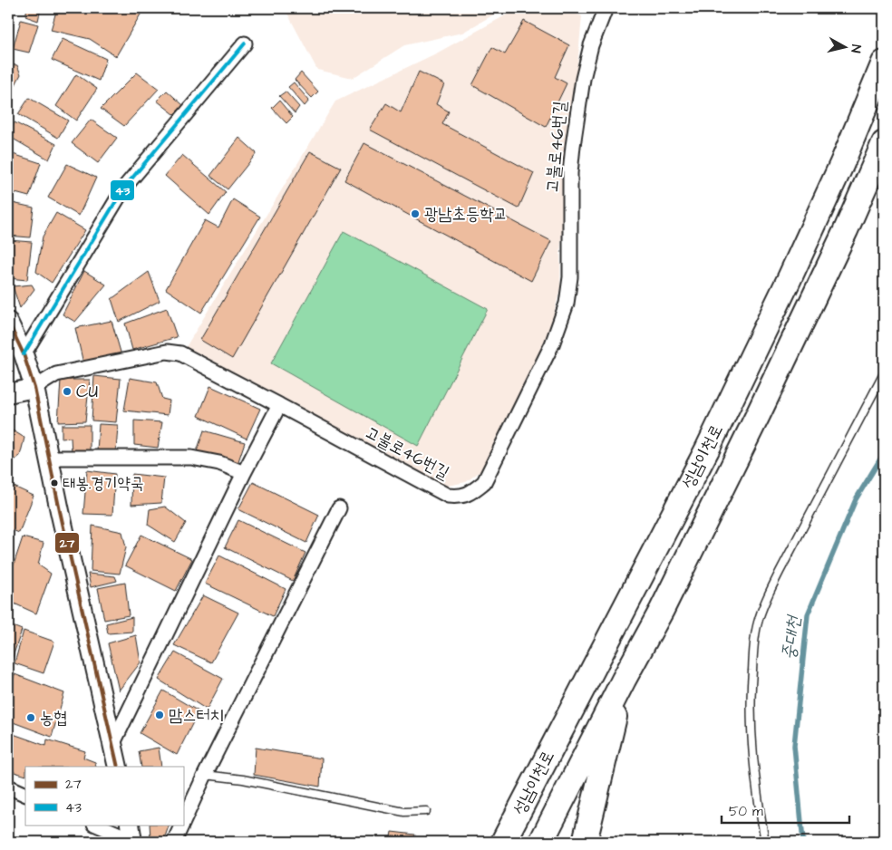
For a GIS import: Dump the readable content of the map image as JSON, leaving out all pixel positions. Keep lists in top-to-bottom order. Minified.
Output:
{"streets":{"highway":["성남이천로"],"street":["고불로46번길"]},"water":["중대천"],"places":["광남초등학교","CU","태봉.경기약국","맘스터치","농협"],"lines":["transit line 43","transit line 27"],"legend":["27","43"],"scale_bar":"50 m","north":"right"}
